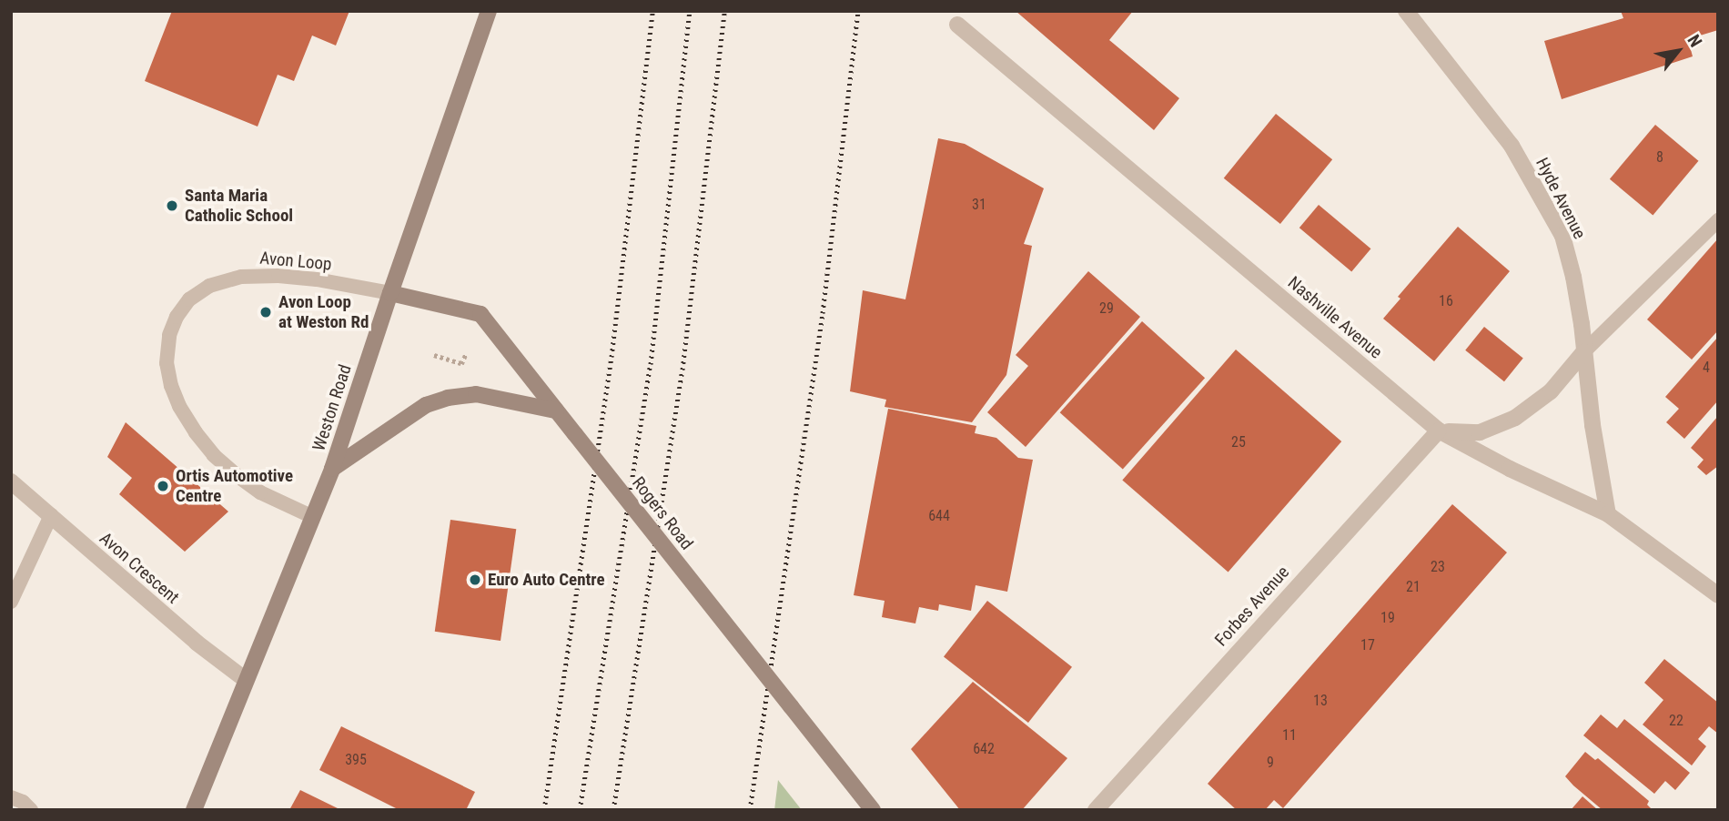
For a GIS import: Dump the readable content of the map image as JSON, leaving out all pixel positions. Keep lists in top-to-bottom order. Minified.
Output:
{"streets":{"main road":["Weston Road","Rogers Road"],"street":["Hyde Avenue","Nashville Avenue","Avon Crescent","Forbes Avenue"],"lane":["Avon Loop"]},"crossings":[["Hyde Avenue","Nashville Avenue"],["Avon Loop","Weston Road"],["Avon Loop","Rogers Road"],["Nashville Avenue","Forbes Avenue"],["Weston Road","Rogers Road"],["Weston Road","Avon Crescent"]],"places":["Santa Maria Catholic School","Avon Loop at Weston Rd","Ortis Automotive Centre","Euro Auto Centre"],"house_numbers":["8","31","16","29","4","25","644","23","21","19","17","13","22","11","642","395","9"],"north":"top right"}
